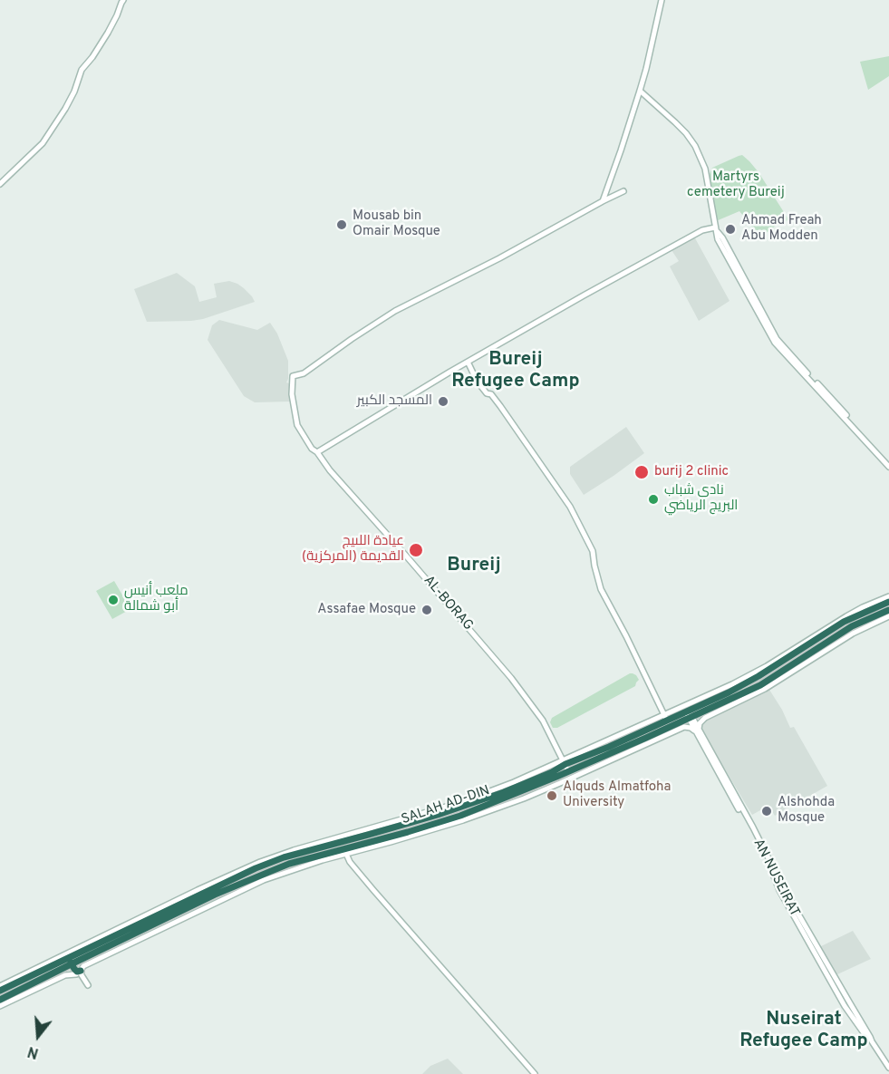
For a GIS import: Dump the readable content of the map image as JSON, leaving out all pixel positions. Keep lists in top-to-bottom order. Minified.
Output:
{"streets":{"highway":["SALAH AD-DIN"],"street":["AL-BORAG","AN NUSEIRAT"]},"crossings":[["AL-BORAG","SALAH AD-DIN"],["SALAH AD-DIN","AN NUSEIRAT"]],"districts":["Bureij Refugee Camp","Bureij","Nuseirat Refugee Camp"],"parks":["Martyrs cemetery Bureij"],"places":["Mousab bin Omair Mosque","Ahmad Freah Abu Modden","المسجد الكبير","burij 2 clinic","نادي شباب البريج الرياضي","عيادة اللىيج القديمة (المركزية)","ملعب أنيس أبو شمالة","Assafae Mosque","Alquds Almatfoha University","Alshohda Mosque"],"north":"bottom"}
